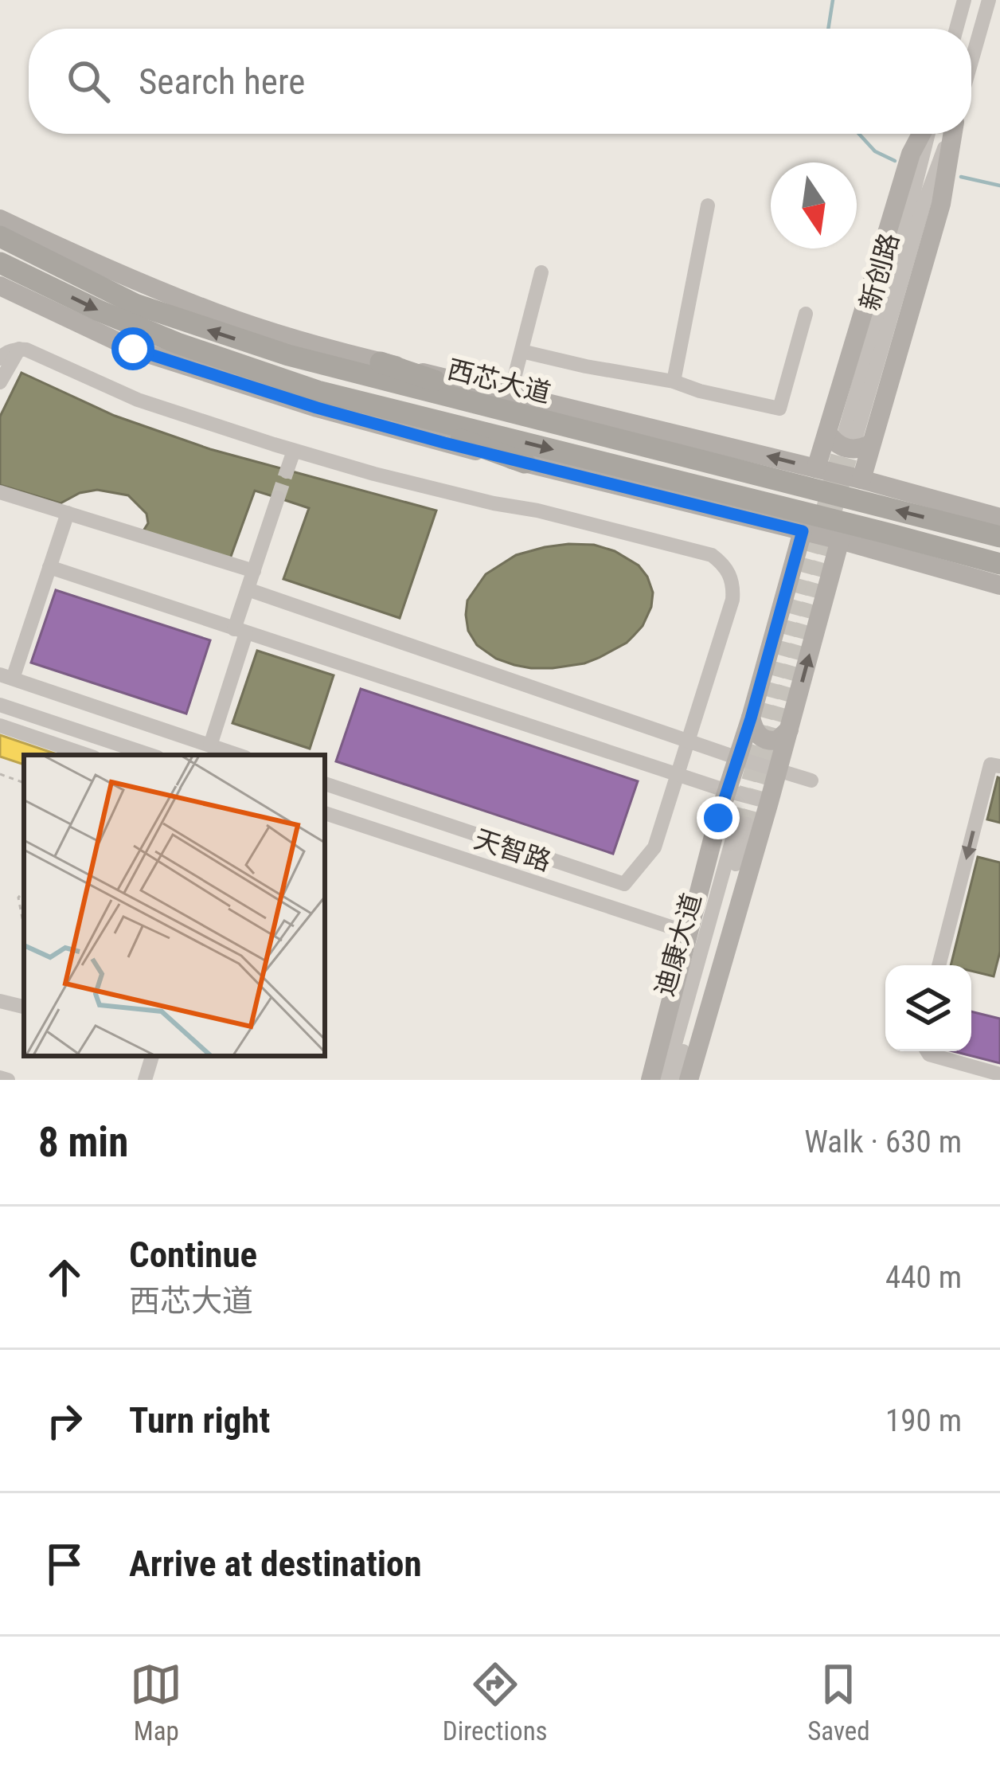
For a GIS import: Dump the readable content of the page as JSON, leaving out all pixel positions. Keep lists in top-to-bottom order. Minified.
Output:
{"streets":{"highway":["西芯大道"],"street":["天智路","迪康大道"]},"north":"bottom","page":{"search":"Search here","heading":["8 min","Walk · 630 m"],"list":[["Continue","西芯大道","440 m"],["Turn right","190 m"],"Arrive at destination"],"nav":["Map","Directions","Saved"]}}
